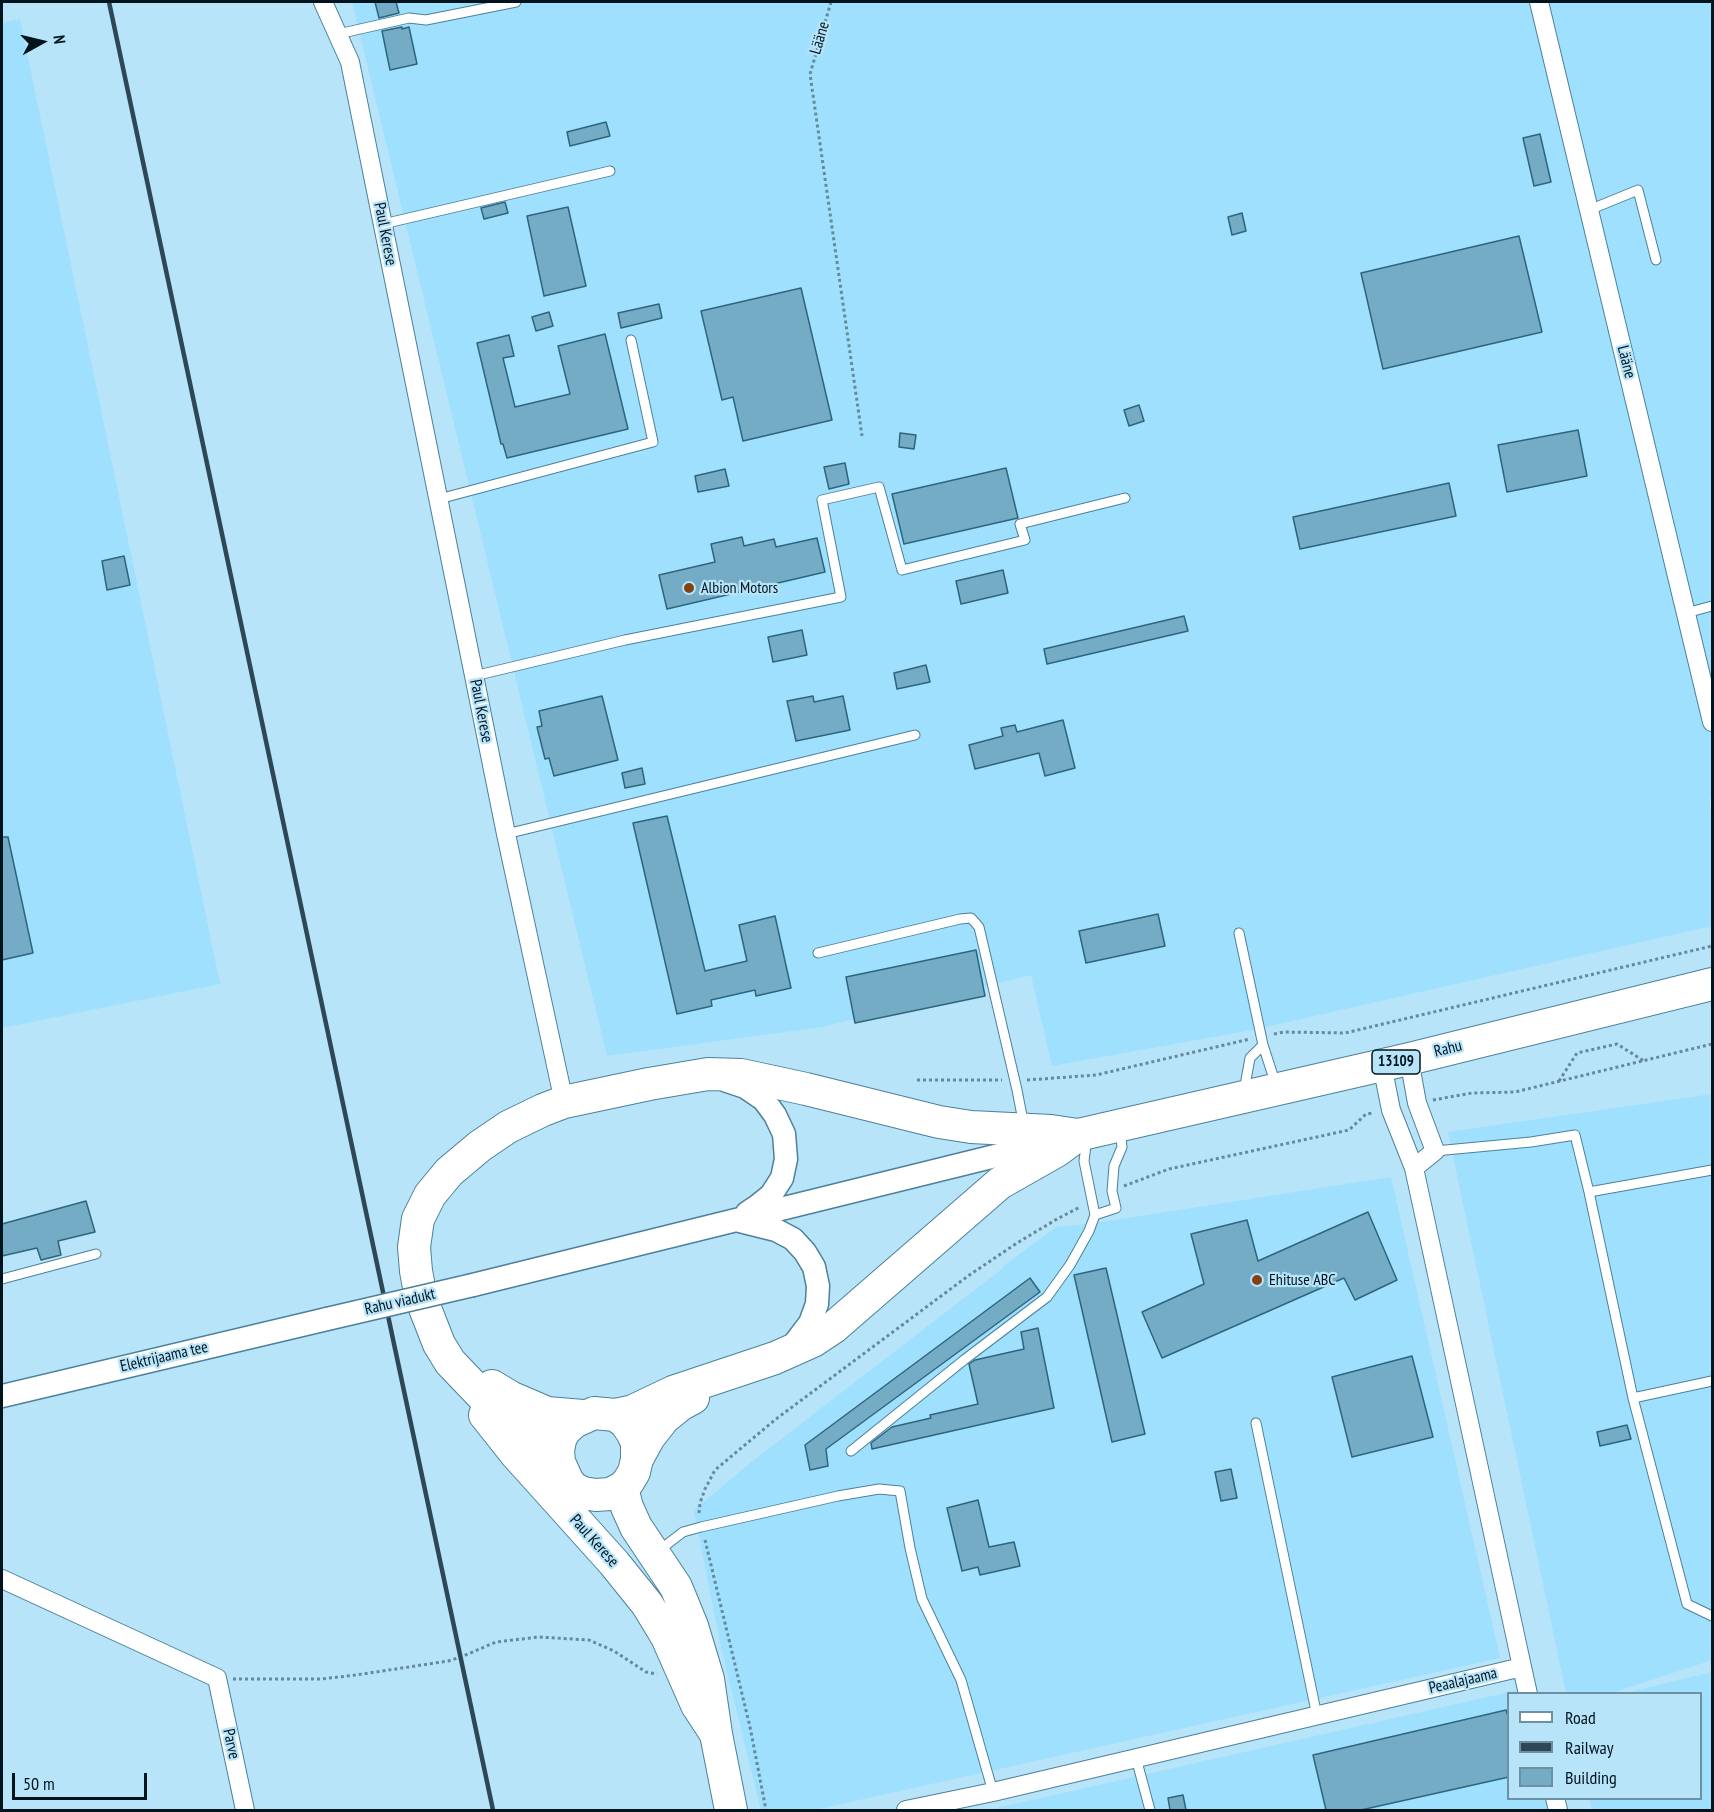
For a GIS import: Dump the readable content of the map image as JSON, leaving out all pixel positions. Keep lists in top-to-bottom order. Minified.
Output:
{"streets":{"highway":["Paul Kerese","Rahu","13109"],"street":["Lääne","Rahu viadukt","Elektrijaama tee","Peaalajaama","Parve"]},"crossings":[["Rahu","13109"],["13109","Rahu viadukt"],["Rahu viadukt","Elektrijaama tee"]],"places":["Albion Motors","Ehituse ABC"],"legend":["Road","Railway","Building"],"scale_bar":"50 m","north":"right"}
